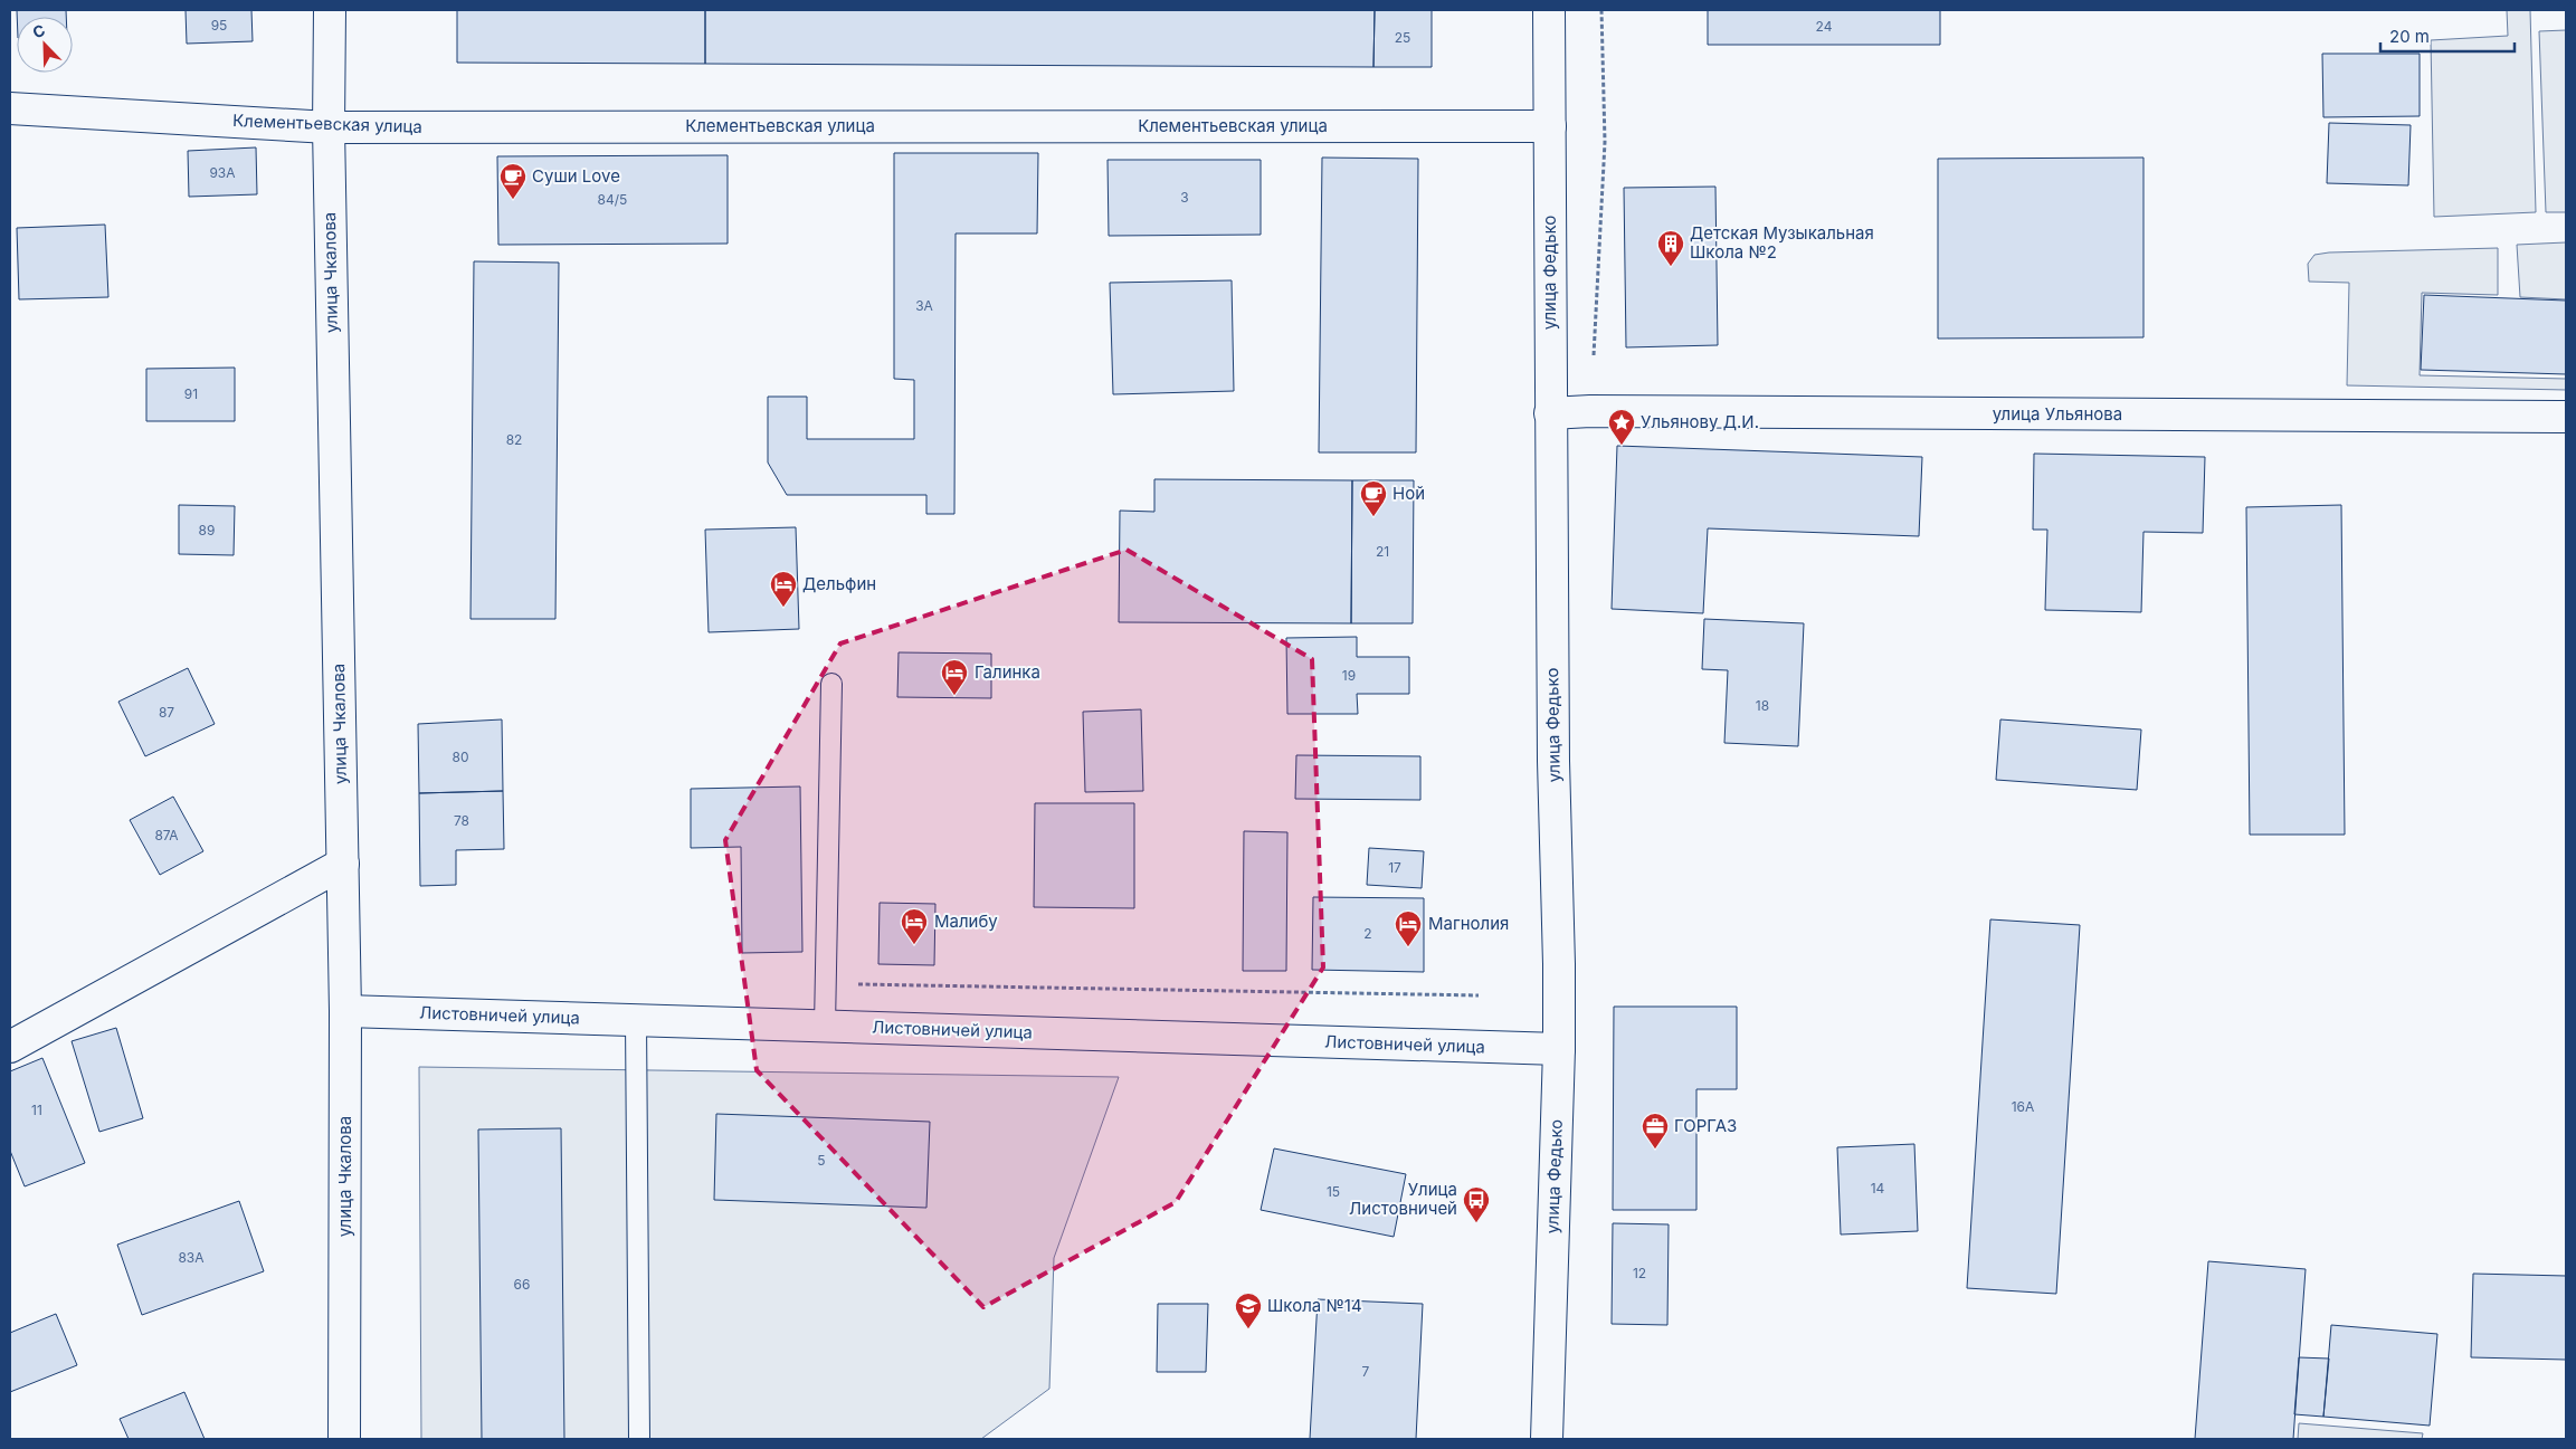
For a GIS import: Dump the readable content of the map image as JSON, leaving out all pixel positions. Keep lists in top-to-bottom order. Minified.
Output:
{"streets":{"street":["Клементьевская улица","улица Чкалова","улица Федько","улица Ульянова","Листовничей улица"]},"crossings":[["Клементьевская улица","улица Чкалова"],["Клементьевская улица","улица Федько"],["улица Чкалова","Листовничей улица"],["улица Федько","улица Ульянова"],["улица Федько","Листовничей улица"]],"places":{"cafe":["Суши Love","Ной"],"building":["Детская Музыкальная Школа №2"],"place":["Ульянову Д.И."],"hotel":["Дельфин","Галинка","Малибу","Магнолия"],"office":["ГОРГАЗ"],"bus stop":["Улица Листовничей"],"school or university":["Школа №14"]},"house_numbers":["95","24","25","93А","3","84/5","3А","91","82","89","21","19","18","87","80","78","87А","17","2","16А","11","5","14","15","83А","12","66","7"],"scale_bar":"20 m","north":"top left"}
